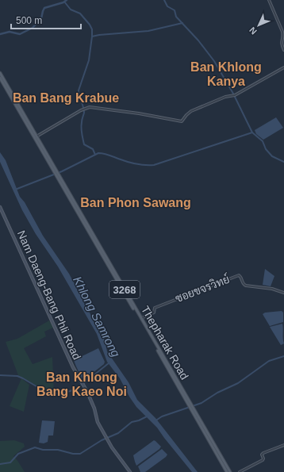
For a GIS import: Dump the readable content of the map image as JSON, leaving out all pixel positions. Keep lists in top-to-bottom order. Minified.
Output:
{"streets":{"main road":["3268","Nam Daeng-Bang Phli Road","Thepharak Road"],"street":["ซอยขจรวิทย์"]},"crossings":[["ซอยขจรวิทย์","Thepharak Road"]],"districts":["Ban Khlong Kanya","Ban Bang Krabue","Ban Phon Sawang","Ban Khlong Bang Kaeo Noi"],"water":["Khlong Samrong"],"scale_bar":"500 m","north":"bottom left"}
